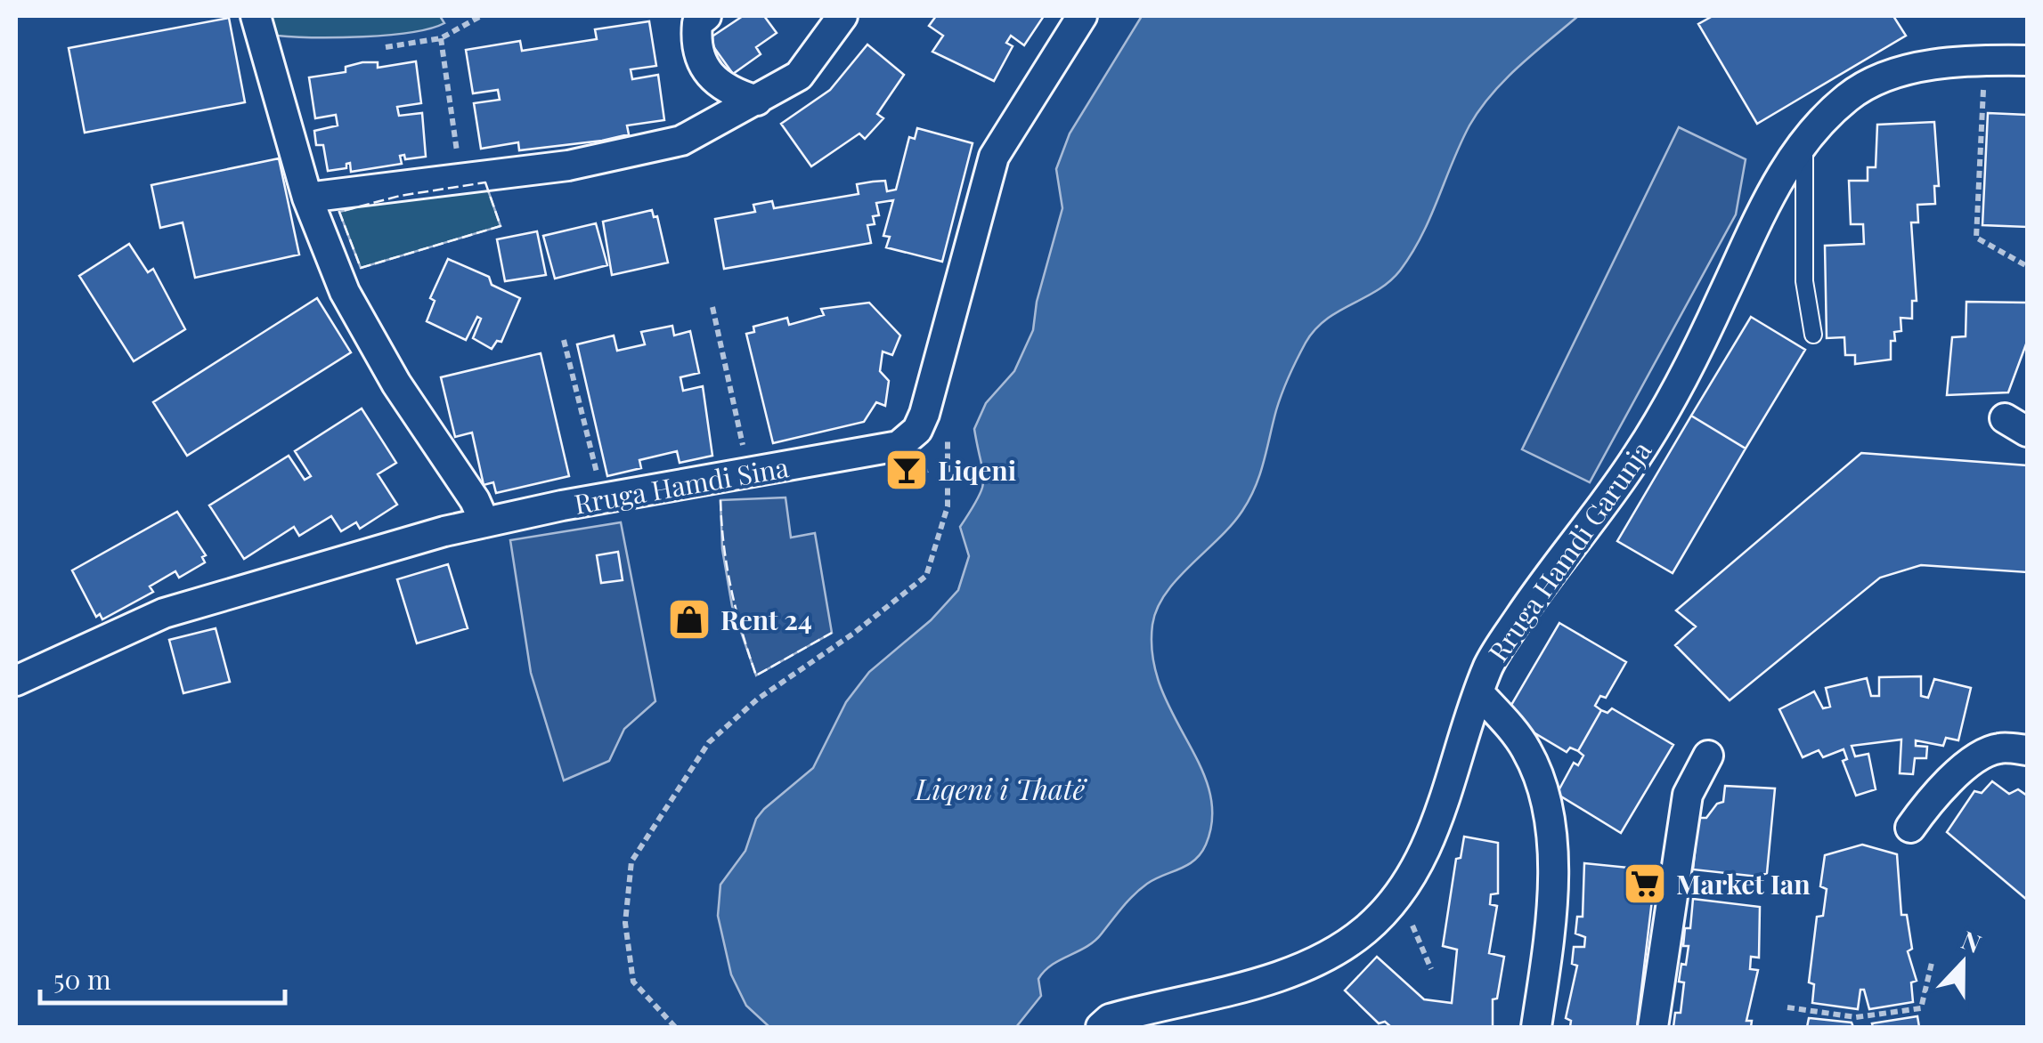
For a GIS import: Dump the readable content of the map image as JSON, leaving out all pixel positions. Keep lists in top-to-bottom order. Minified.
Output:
{"streets":{"street":["Rruga Hamdi Sina","Rruga Hamdi Garunja"]},"water":["Liqeni i Thatë"],"places":{"bar":["Liqeni"],"shop":["Rent 24"],"supermarket":["Market Ian"]},"scale_bar":"50 m","north":"top"}
